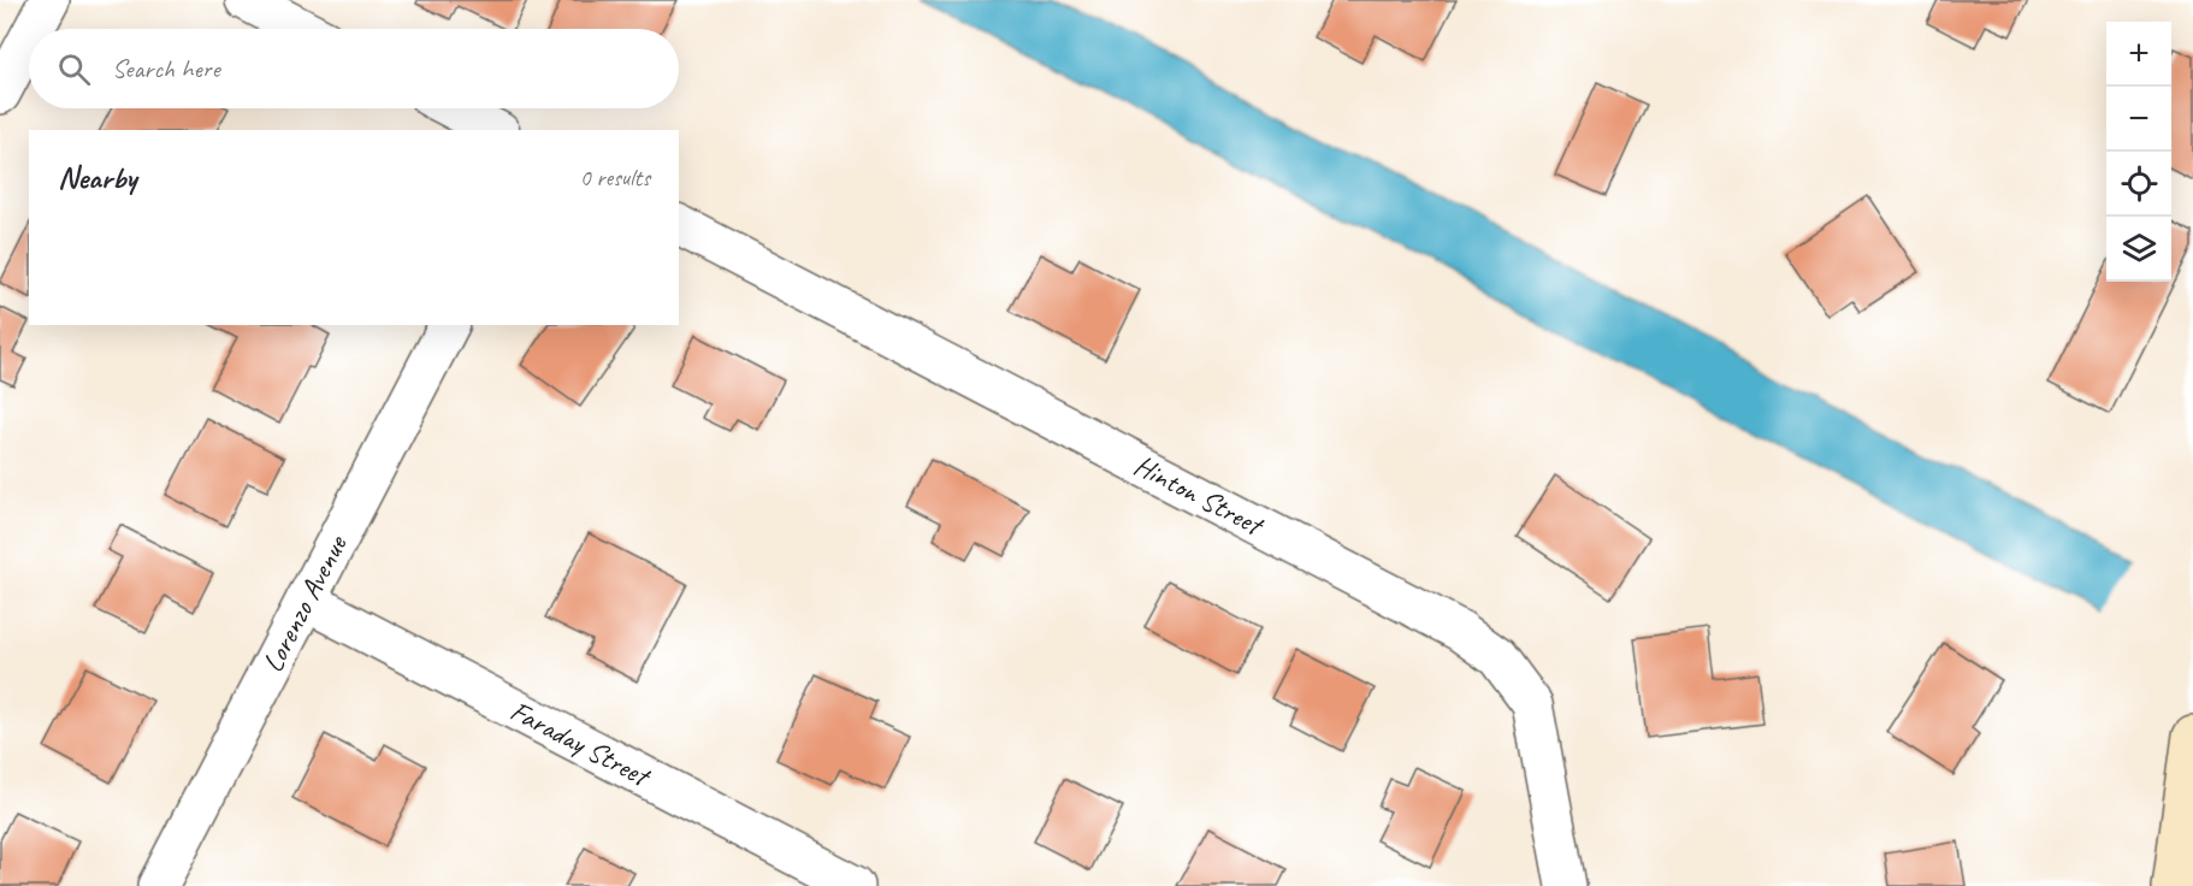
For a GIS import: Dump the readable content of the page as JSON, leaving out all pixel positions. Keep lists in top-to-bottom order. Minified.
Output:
{"streets":{"street":["Hinton Street","Lorenzo Avenue","Faraday Street"]},"crossings":[["Lorenzo Avenue","Faraday Street"]],"page":{"map_buttons":["+","−"],"search":"Search here","heading":["Nearby","0 results"]}}
